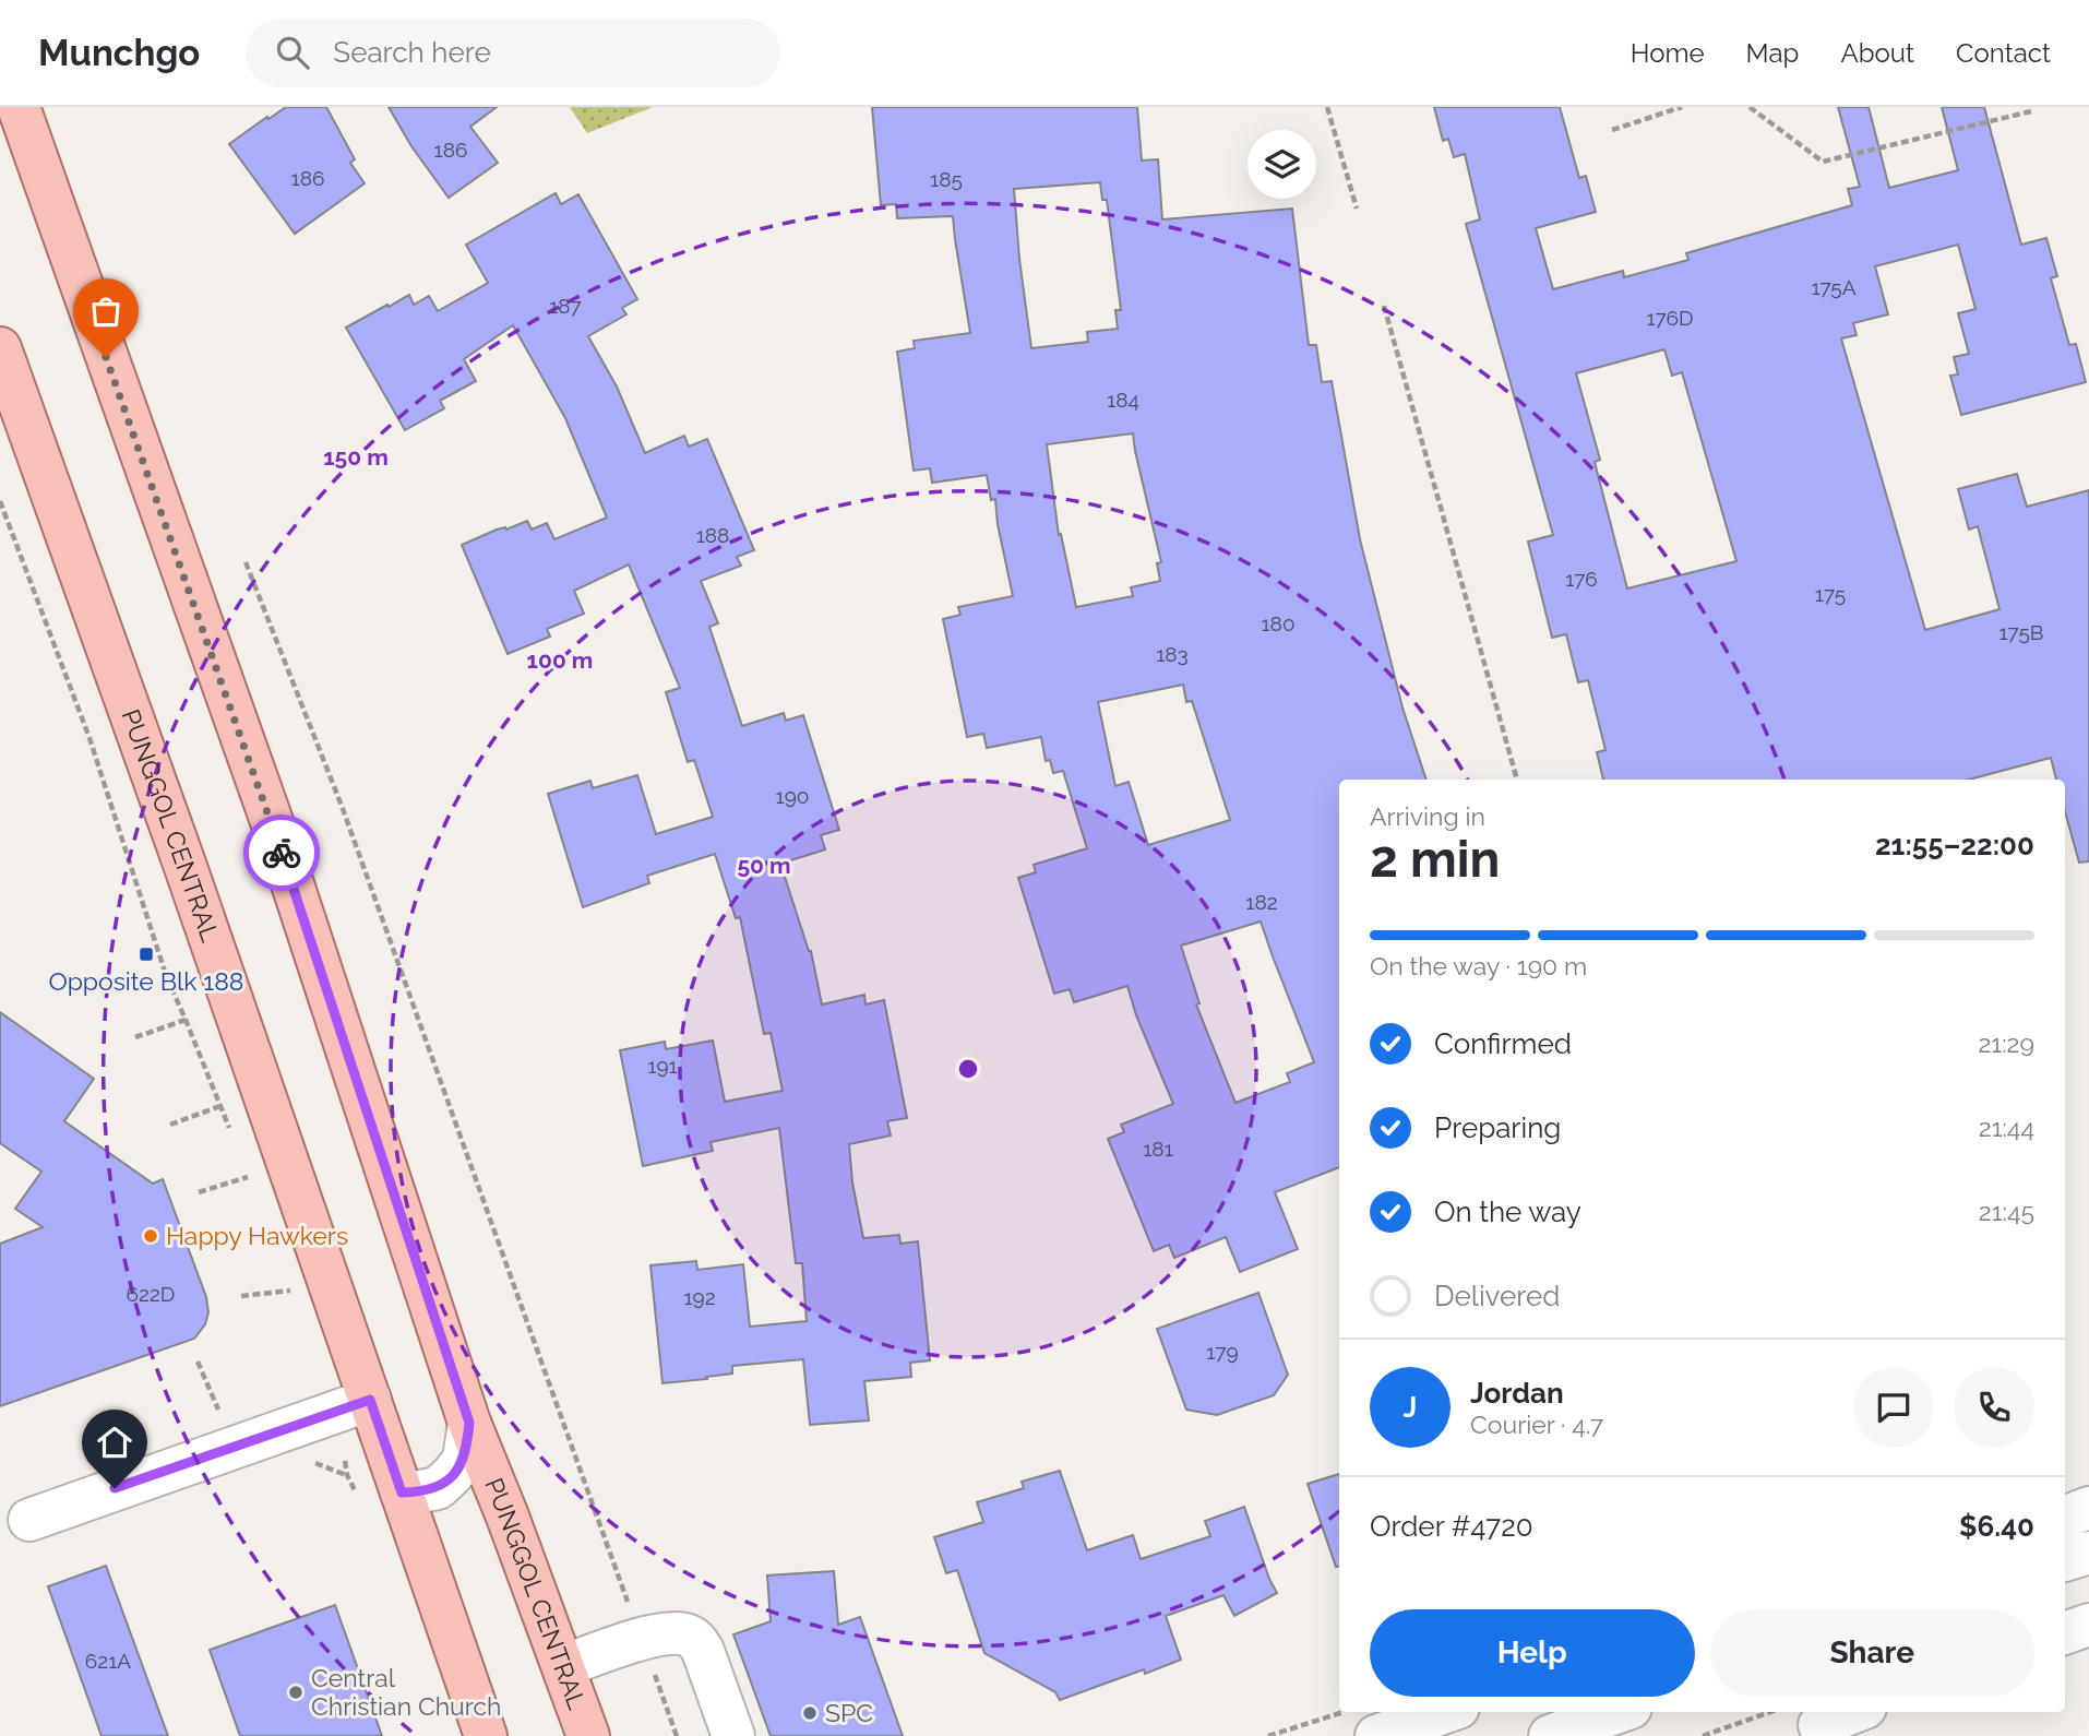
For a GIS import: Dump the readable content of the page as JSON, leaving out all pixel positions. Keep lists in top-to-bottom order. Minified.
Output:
{"streets":{"main road":["PUNGGOL CENTRAL"]},"places":{"transit":["Opposite Blk 188"],"other":["Happy Hawkers","Central Christian Church","SPC"]},"house_numbers":["186","186","185","175A","187","176D","184","188","176","175","180","175B","183","190","182","191","181","622D","192","179","621A"],"page":{"header":"Munchgo","search":"Search here","nav":["Home","Map","About","Contact"],"heading":["2 min","Arriving in","21:55–22:00"],"panel":["Jordan","Courier · 4.7","Order #4720","$6.40"],"bar":"On the way · 190 m","list":[["Confirmed","21:29"],["Preparing","21:44"],["On the way","21:45"],"Delivered"],"round":"J","buttons":["Help","Share"]},"rings":["150 m","100 m","50 m"]}
